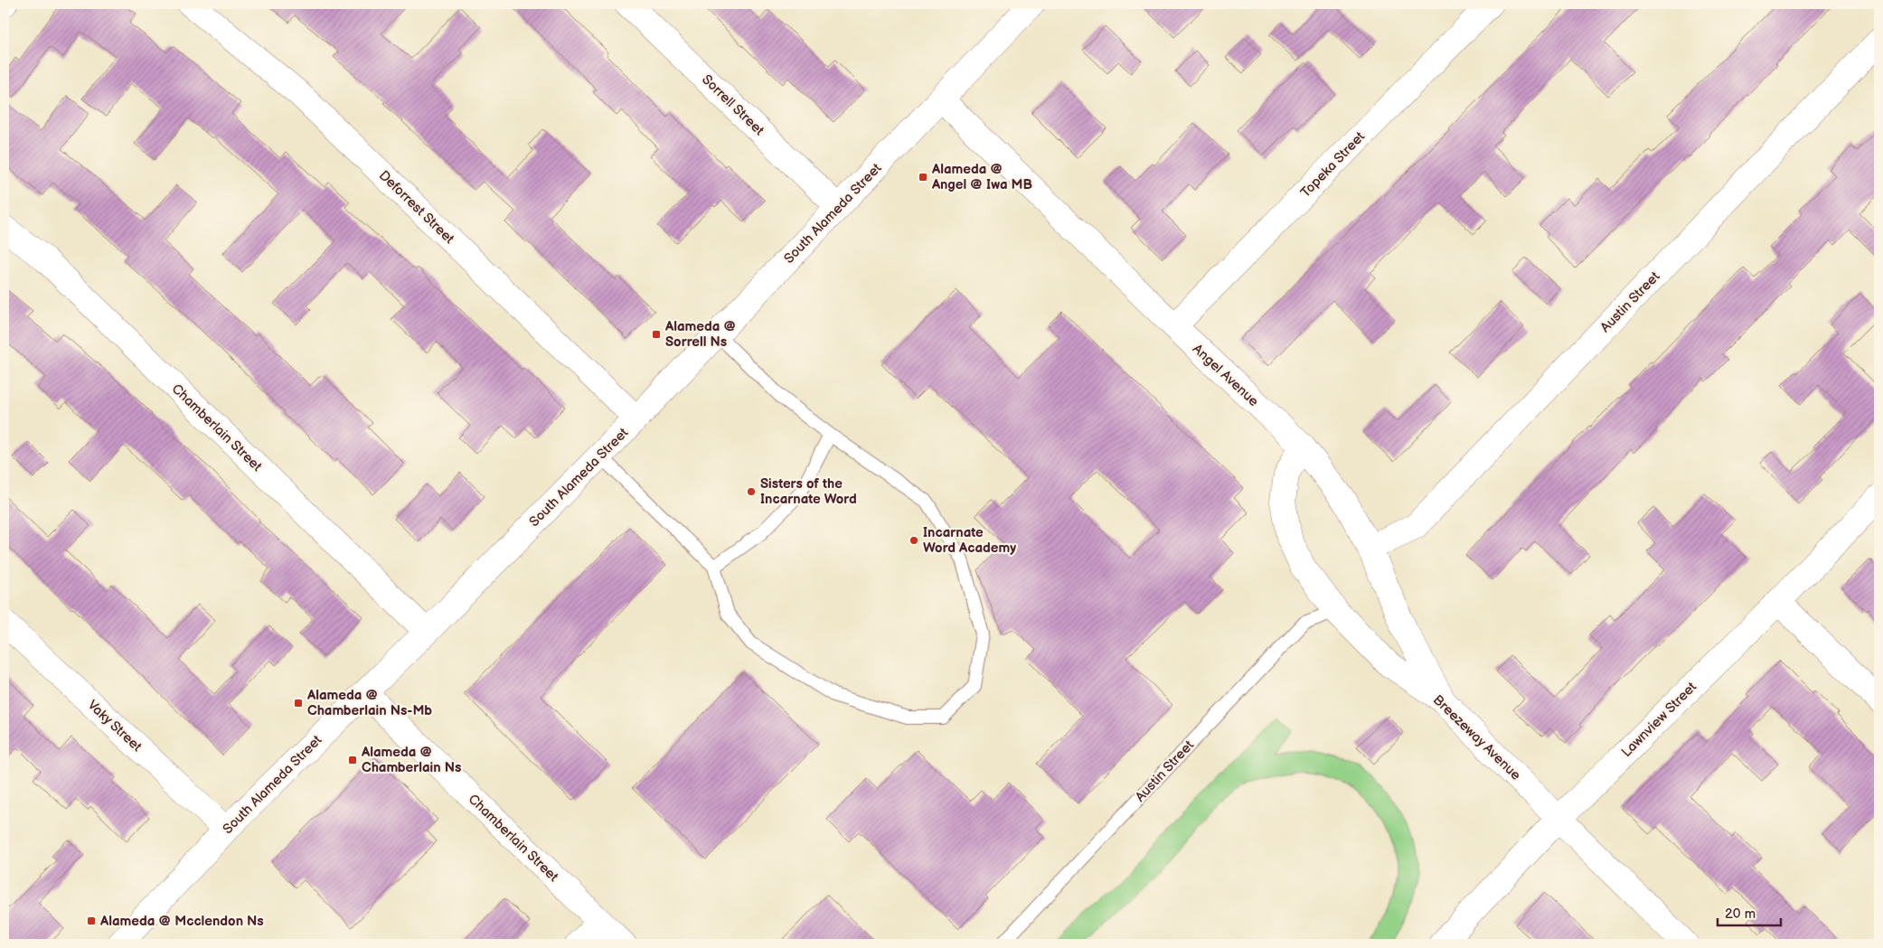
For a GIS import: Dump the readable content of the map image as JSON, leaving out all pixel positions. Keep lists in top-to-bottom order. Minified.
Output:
{"streets":{"street":["Sorrell Street","Topeka Street","Deforrest Street","South Alameda Street","Austin Street","Angel Avenue","Chamberlain Street","Lawnview Street","Vaky Street","Breezeway Avenue"]},"crossings":[["Sorrell Street","South Alameda Street"],["Topeka Street","Angel Avenue"],["Deforrest Street","South Alameda Street"],["South Alameda Street","Angel Avenue"],["South Alameda Street","Chamberlain Street"],["South Alameda Street","Vaky Street"],["Austin Street","Angel Avenue"],["Austin Street","Breezeway Avenue"],["Angel Avenue","Breezeway Avenue"],["Lawnview Street","Breezeway Avenue"]],"places":{"transit":["Alameda @ Angel @ Iwa MB","Alameda @ Sorrell Ns","Alameda @ Chamberlain Ns-Mb","Alameda @ Chamberlain Ns","Alameda @ Mcclendon Ns"],"other":["Sisters of the Incarnate Word","Incarnate Word Academy"]},"scale_bar":"20 m"}
